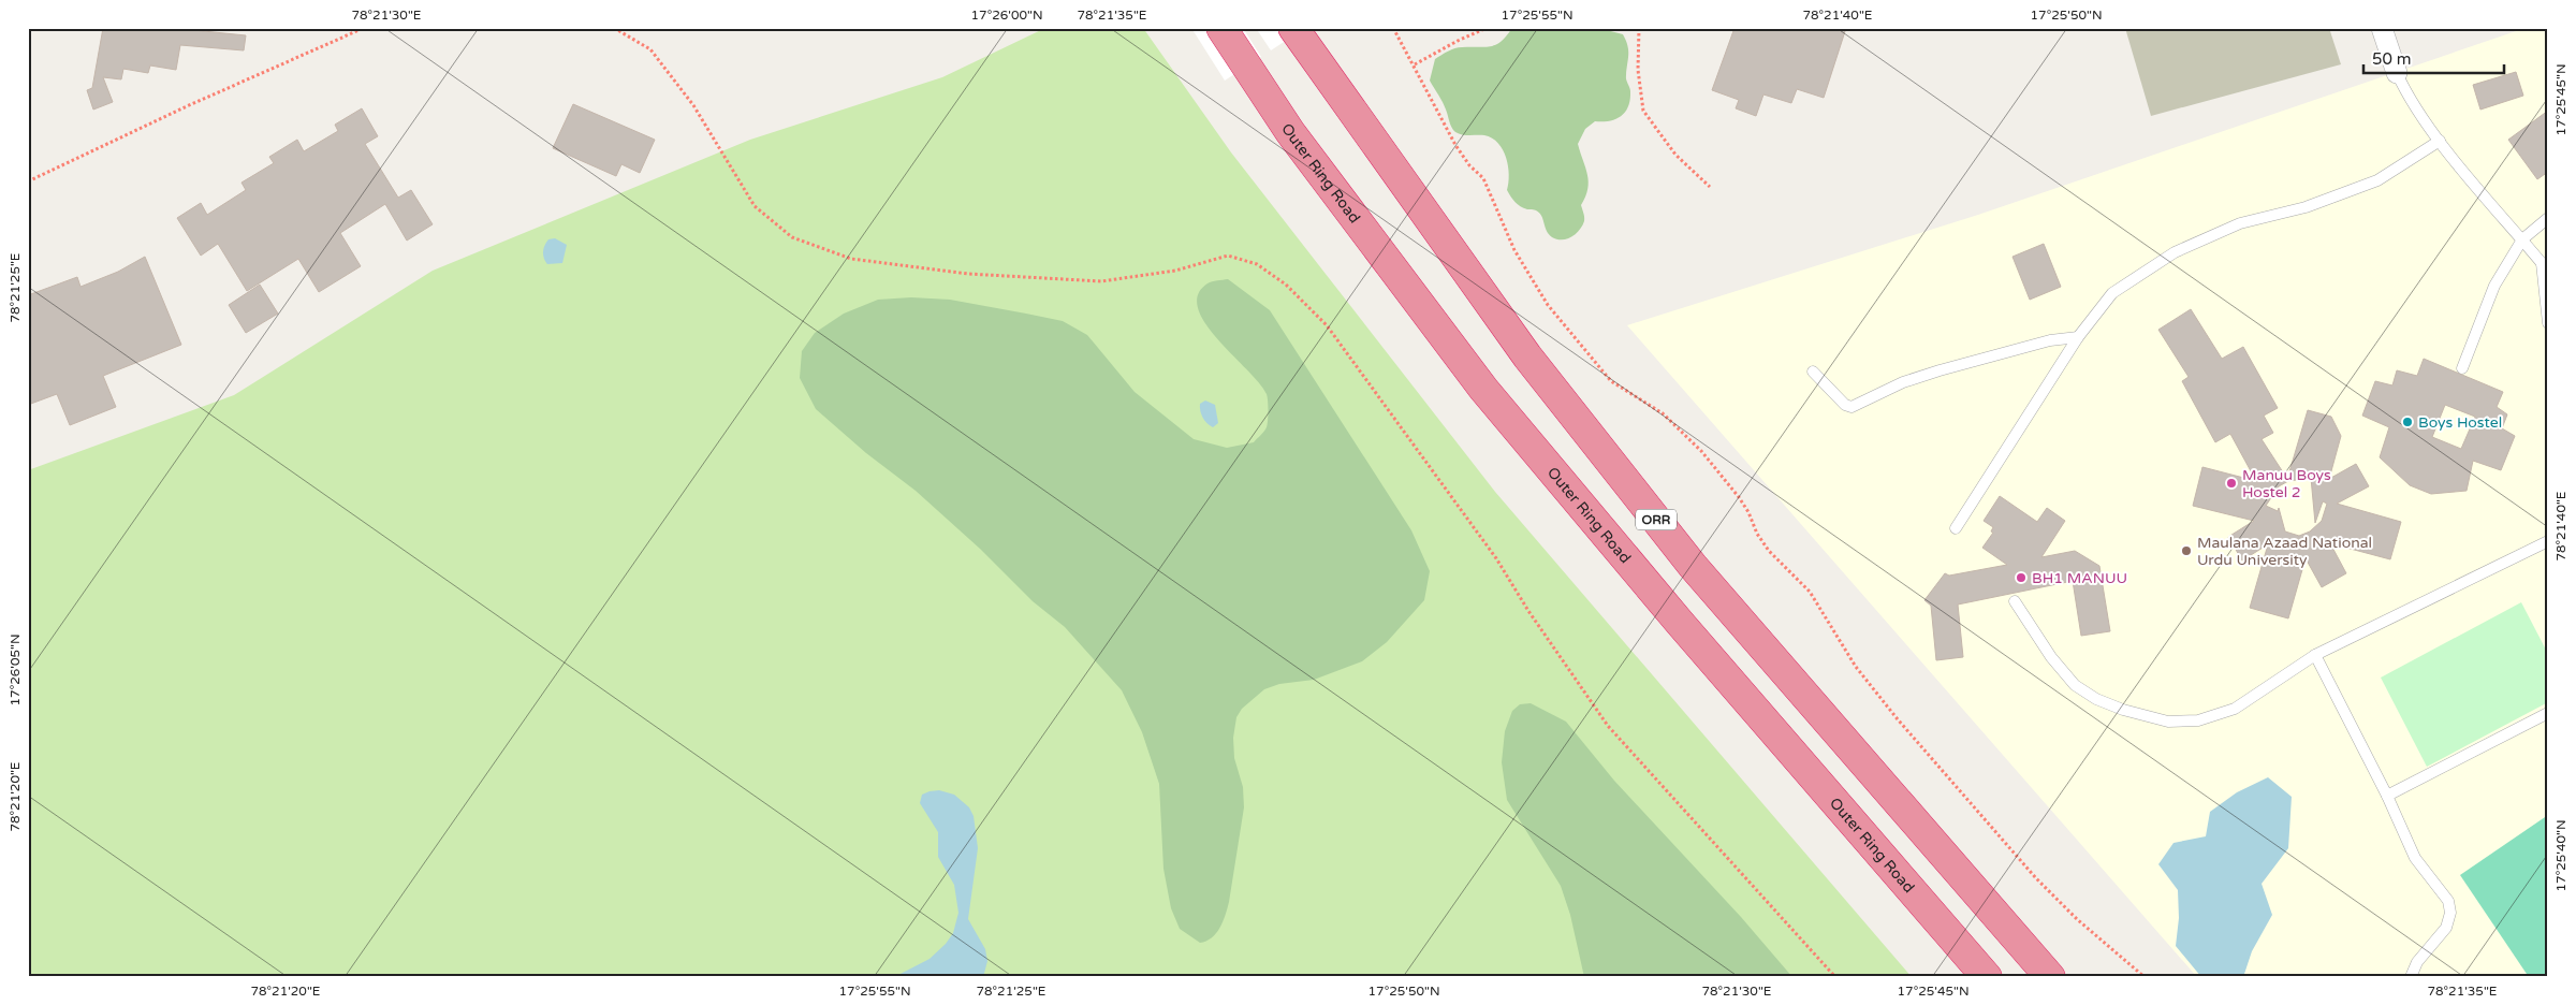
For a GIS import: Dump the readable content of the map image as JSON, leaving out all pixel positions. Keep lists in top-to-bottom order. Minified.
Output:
{"streets":{"highway":["Outer Ring Road","ORR"]},"places":["Boys Hostel","Manuu Boys Hostel 2","Maulana Azaad National Urdu University","BH1 MANUU"],"scale_bar":"50 m","coordinates":["78°21'30\"E","17°26'00\"N","78°21'35\"E","17°25'55\"N","78°21'40\"E","17°25'50\"N","17°25'45\"N","78°21'25\"E","17°26'05\"N","78°21'20\"E","17°25'40\"N"]}
